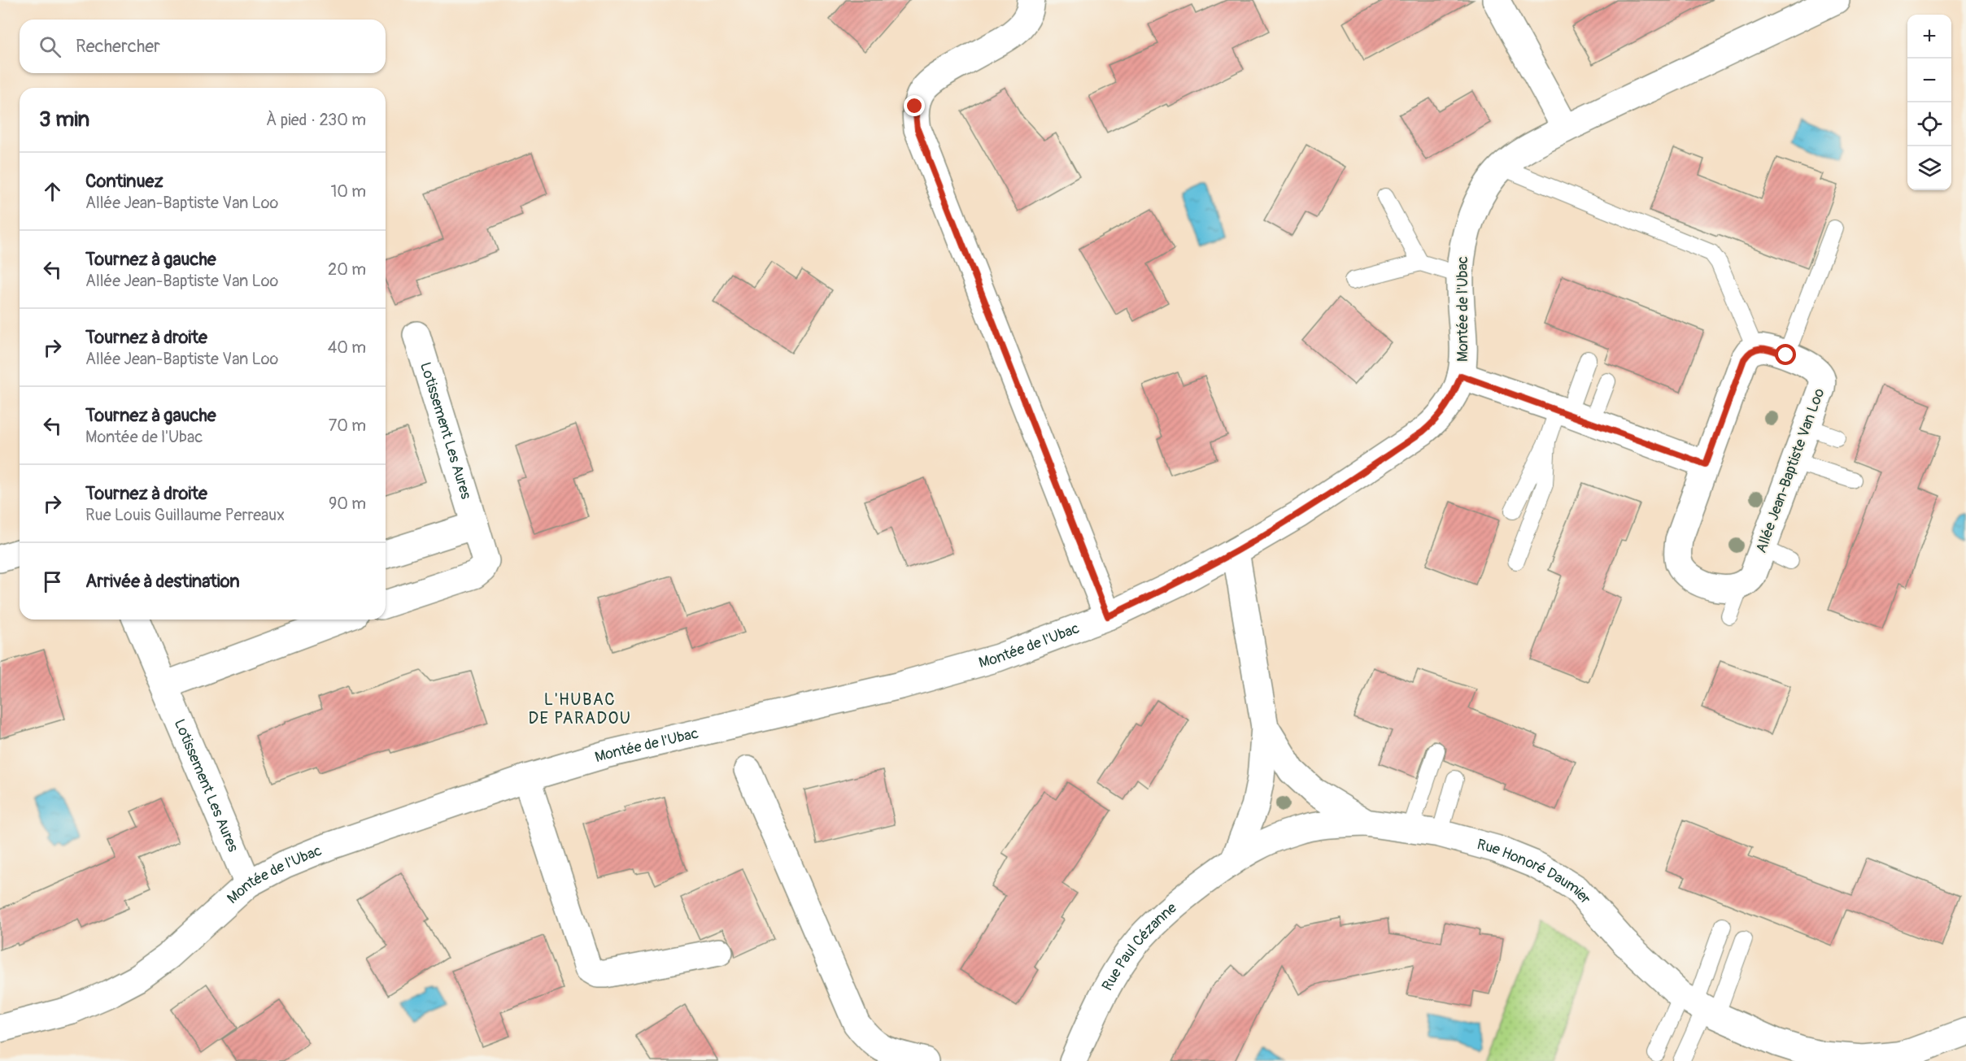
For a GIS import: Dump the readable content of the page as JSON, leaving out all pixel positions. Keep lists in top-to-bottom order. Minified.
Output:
{"streets":{"street":["Montée de l'Ubac","Lotissement Les Aures","Allée Jean-Baptiste Van Loo","Rue Honoré Daumier","Rue Paul Cézanne"]},"crossings":[["Montée de l'Ubac","Lotissement Les Aures"],["Montée de l'Ubac","Rue Honoré Daumier"],["Rue Honoré Daumier","Rue Paul Cézanne"]],"districts":["L'HUBAC DE PARADOU"],"page":{"map_buttons":["+","−"],"search":"Rechercher","heading":["3 min","À pied · 230 m"],"list":[["Continuez","Allée Jean-Baptiste Van Loo","10 m"],["Tournez à gauche","Allée Jean-Baptiste Van Loo","20 m"],["Tournez à droite","Allée Jean-Baptiste Van Loo","40 m"],["Tournez à gauche","Montée de l'Ubac","70 m"],["Tournez à droite","Rue Louis Guillaume Perreaux","90 m"],"Arrivée à destination"]}}
